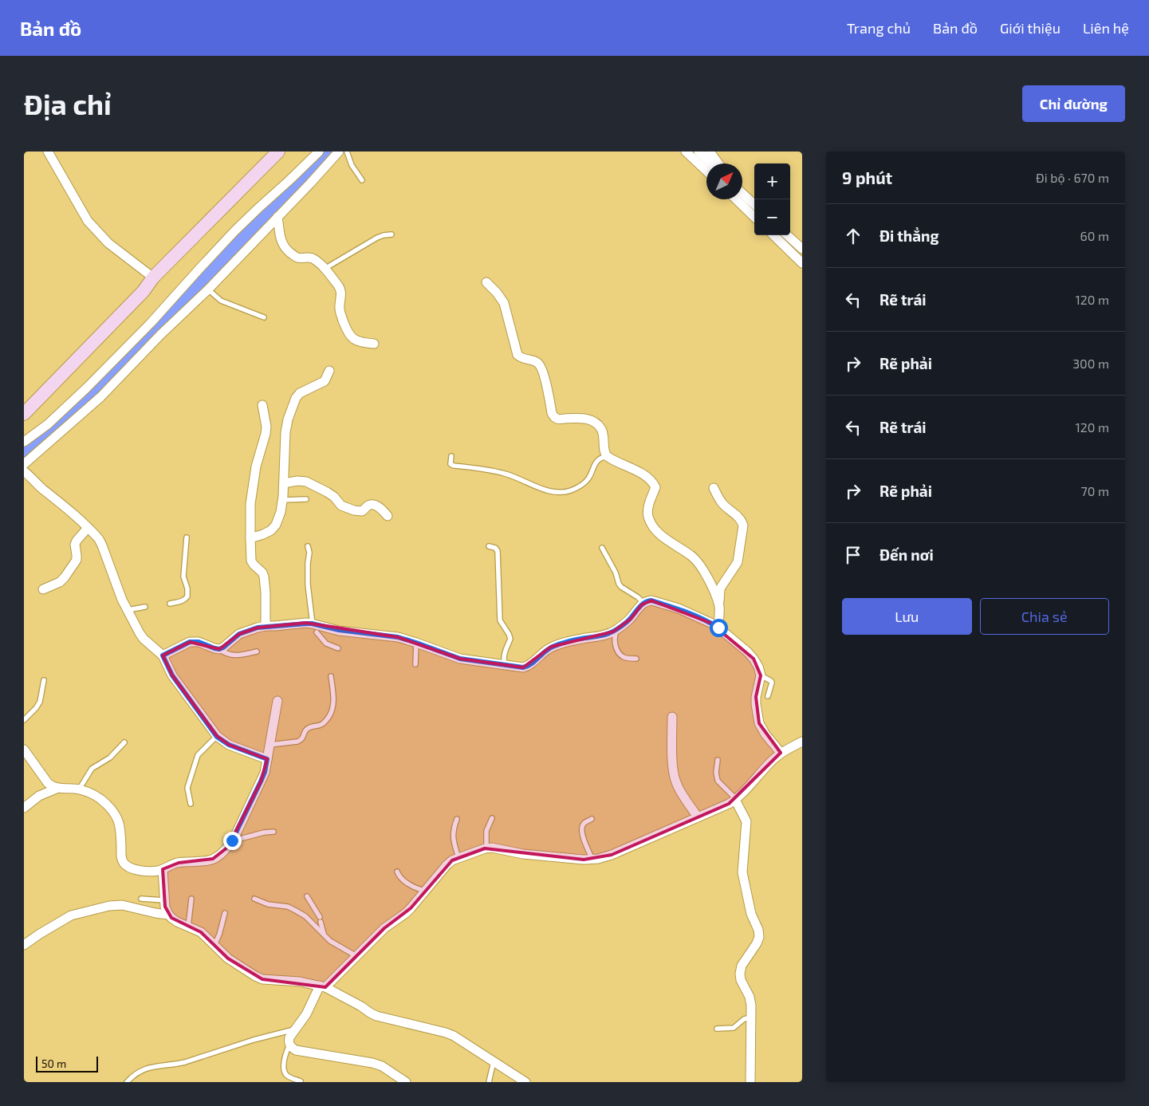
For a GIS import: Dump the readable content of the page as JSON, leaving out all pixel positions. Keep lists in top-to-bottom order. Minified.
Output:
{"scale_bar":"50 m","north":"top right","page":{"header":"Bản đồ","nav":["Trang chủ","Bản đồ","Giới thiệu","Liên hệ"],"buttons":["Chỉ đường",["Lưu","Chia sẻ"]],"title":"Địa chỉ","heading":["9 phút","Đi bộ · 670 m"],"map_buttons":["+","−"],"list":[["Đi thẳng","60 m"],["Rẽ trái","120 m"],["Rẽ phải","300 m"],["Rẽ trái","120 m"],["Rẽ phải","70 m"],"Đến nơi"],"scale":"50 m"}}
